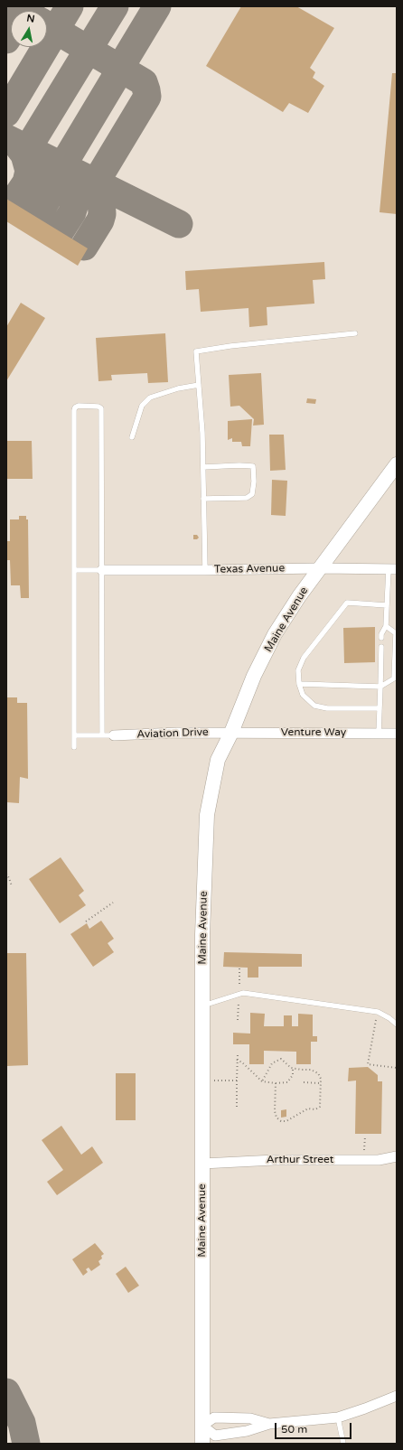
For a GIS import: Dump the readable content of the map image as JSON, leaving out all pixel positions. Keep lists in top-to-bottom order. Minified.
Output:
{"streets":{"main road":["Maine Avenue"],"street":["Texas Avenue","Venture Way","Aviation Drive","Arthur Street"]},"crossings":[["Texas Avenue","Maine Avenue"],["Maine Avenue","Venture Way"],["Maine Avenue","Aviation Drive"],["Maine Avenue","Arthur Street"],["Venture Way","Aviation Drive"]],"scale_bar":"50 m","north":"top"}
